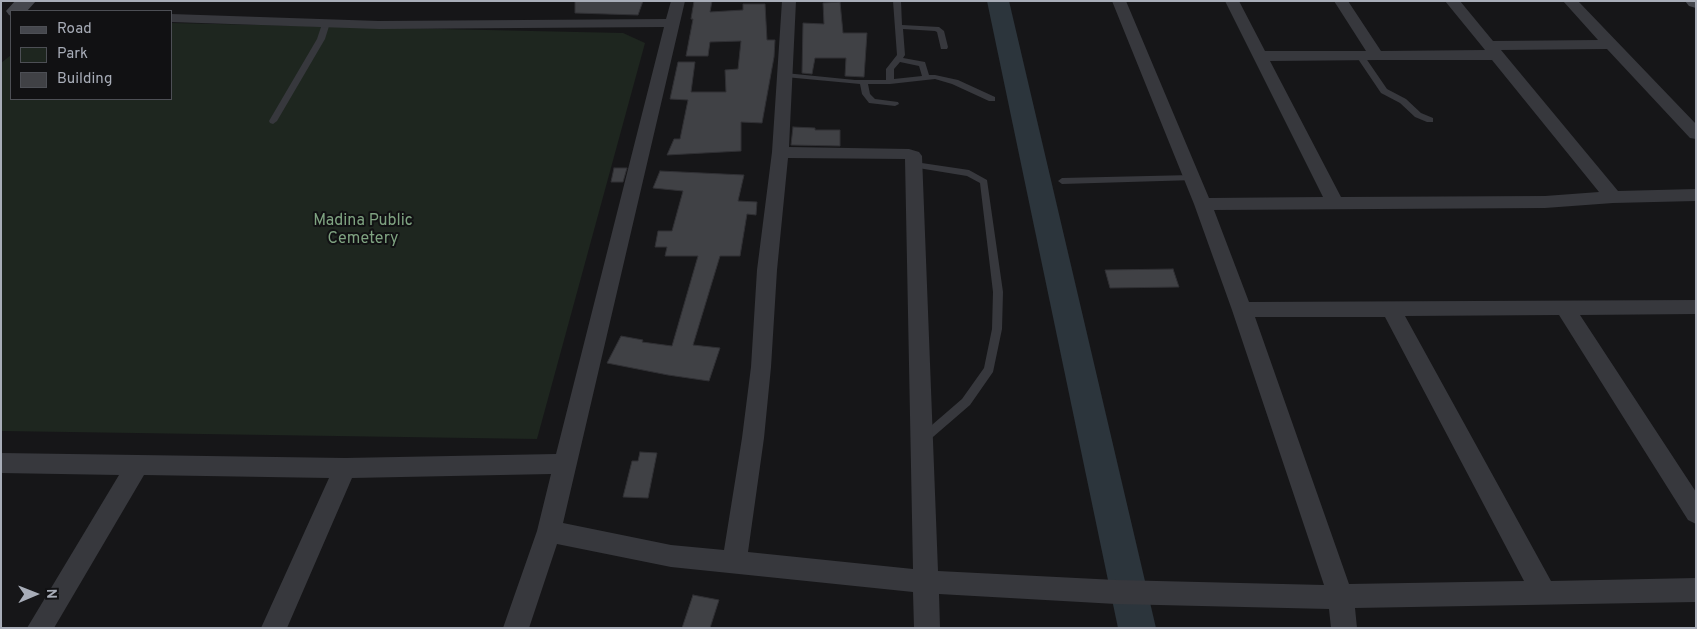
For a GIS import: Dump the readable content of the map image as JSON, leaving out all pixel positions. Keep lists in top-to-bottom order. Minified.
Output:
{"parks":["Madina Public Cemetery"],"legend":["Road","Park","Building"],"north":"right"}
